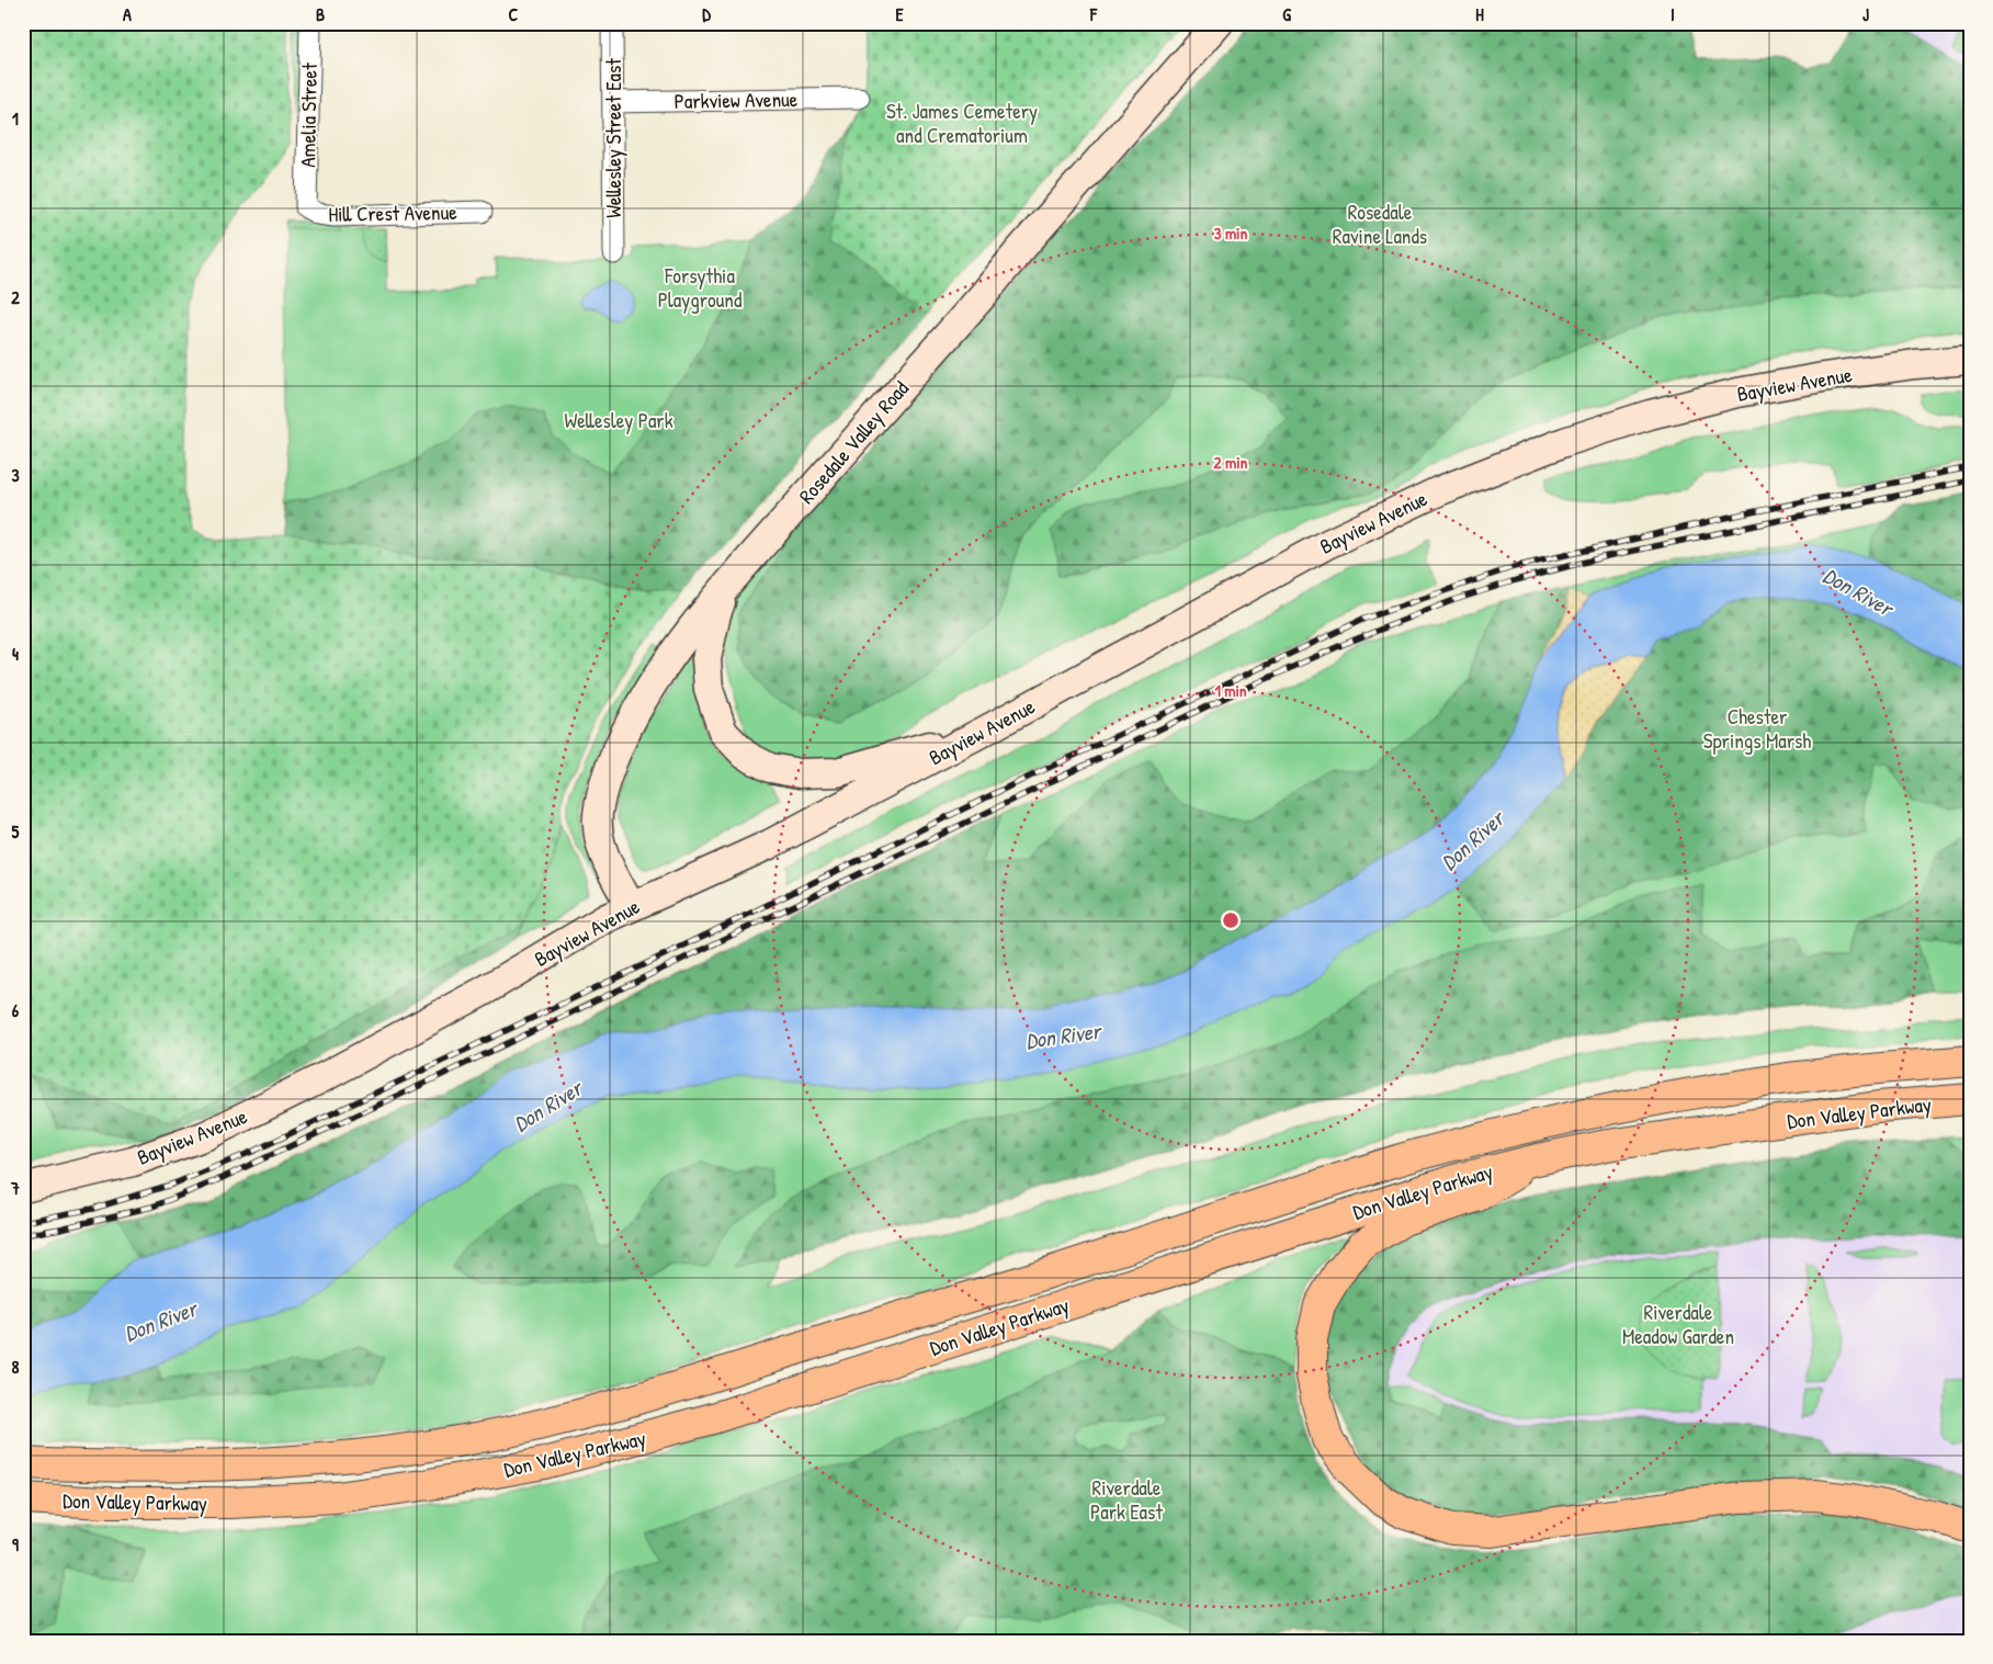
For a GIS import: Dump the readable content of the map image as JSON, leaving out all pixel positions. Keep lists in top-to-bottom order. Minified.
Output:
{"streets":{"highway":["Don Valley Parkway"],"main road":["Bayview Avenue","Rosedale Valley Road"],"street":["Parkview Avenue","Amelia Street","Wellesley Street East","Hill Crest Avenue"]},"crossings":[["Parkview Avenue","Wellesley Street East"],["Amelia Street","Hill Crest Avenue"],["Bayview Avenue","Rosedale Valley Road"]],"water":["Don River"],"parks":["St. James Cemetery and Crematorium","Rosedale Ravine Lands","Forsythia Playground","Wellesley Park","Chester Springs Marsh","Riverdale Meadow Garden","Riverdale Park East"],"grid":{"columns":["A","B","C","D","E","F","G","H","I","J"],"rows":["1","2","3","4","5","6","7","8","9"]},"rings":["3 min","2 min","1 min"]}
